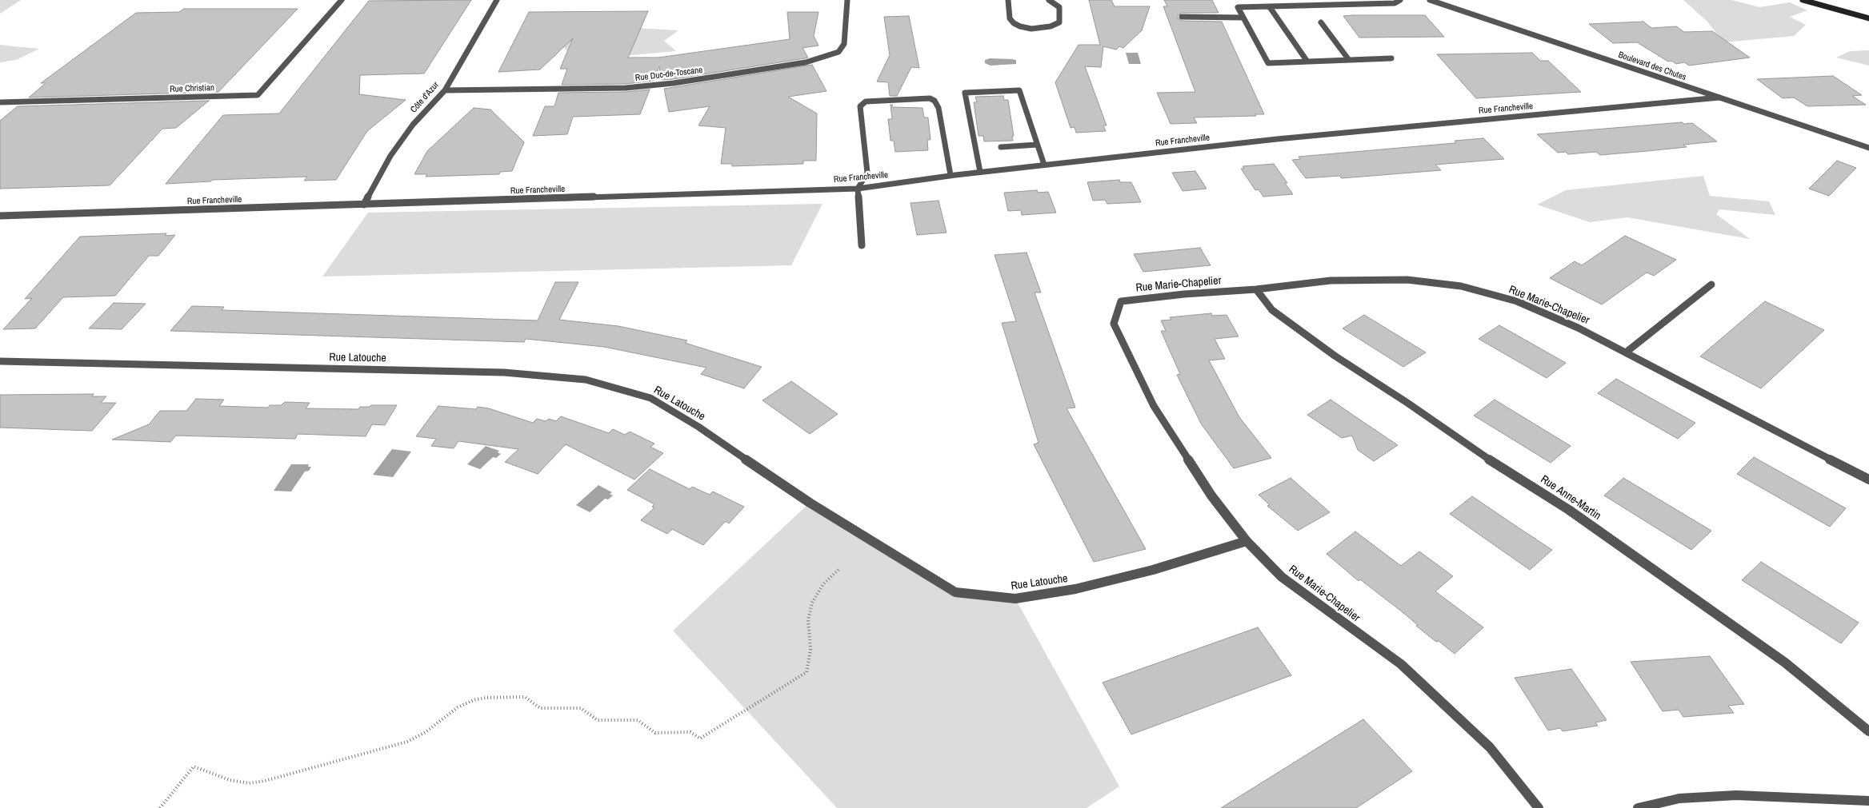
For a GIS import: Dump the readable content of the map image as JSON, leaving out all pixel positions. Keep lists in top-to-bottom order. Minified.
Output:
{"streets":{"street":["Boulevard des Chutes","Rue Duc-de-Toscane","Rue Christian","Côte d'Azur","Rue Francheville","Rue Marie-Chapelier","Rue Latouche","Rue Anne-Martin"]},"crossings":[["Boulevard des Chutes","Rue Francheville"],["Rue Duc-de-Toscane","Côte d'Azur"],["Côte d'Azur","Rue Francheville"],["Rue Marie-Chapelier","Rue Latouche"],["Rue Marie-Chapelier","Rue Anne-Martin"]]}
